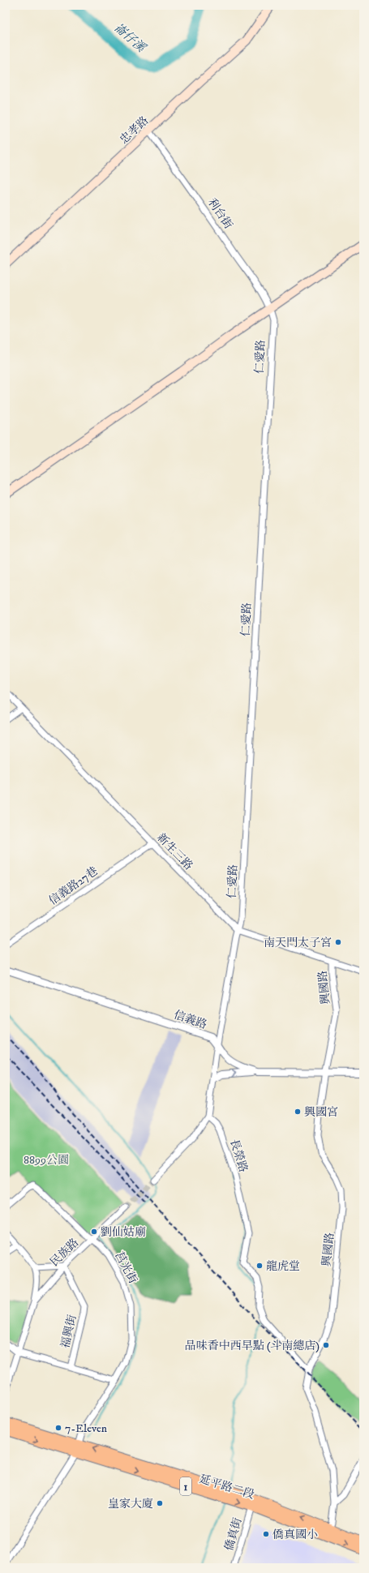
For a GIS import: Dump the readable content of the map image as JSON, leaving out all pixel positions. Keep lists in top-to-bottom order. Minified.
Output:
{"streets":{"main road":["忠孝路","仁愛路","1","延平路二段"],"street":["利台街","新生三路","信義路27巷","興國路","信義路","長榮路","民族路","莒光街","福興街","僑真街"]},"crossings":[["忠孝路","利台街"],["利台街","仁愛路"],["仁愛路","新生三路"],["新生三路","信義路27巷"],["新生三路","興國路"],["興國路","信義路"],["興國路","長榮路"],["興國路","延平路二段"],["民族路","莒光街"],["民族路","福興街"],["莒光街","延平路二段"],["延平路二段","僑真街"]],"water":["崙仔溪"],"parks":["8899公園"],"places":["南天門太子宮","興國宮","劉仙姑廟","龍虎堂","品味香中西早點 (斗南總店)","7-Eleven","皇家大廈","僑真國小"]}
